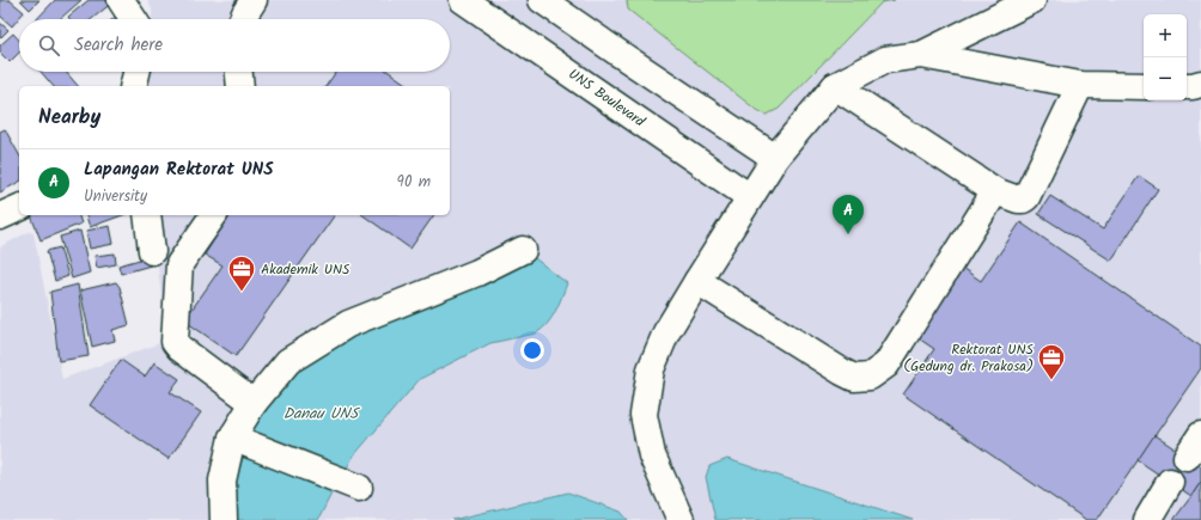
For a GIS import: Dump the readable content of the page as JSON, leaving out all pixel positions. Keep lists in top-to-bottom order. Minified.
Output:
{"streets":{"street":["UNS Boulevard"]},"water":["Danau UNS"],"places":{"office":["Akademik UNS","Rektorat UNS (Gedung dr. Prakosa)"]},"page":{"map_buttons":["+","−"],"search":"Search here","heading":"Nearby","list":[{"mark":"A","name":"Lapangan Rektorat UNS","note":"University","value":"90 m"}],"pins":"A"}}
